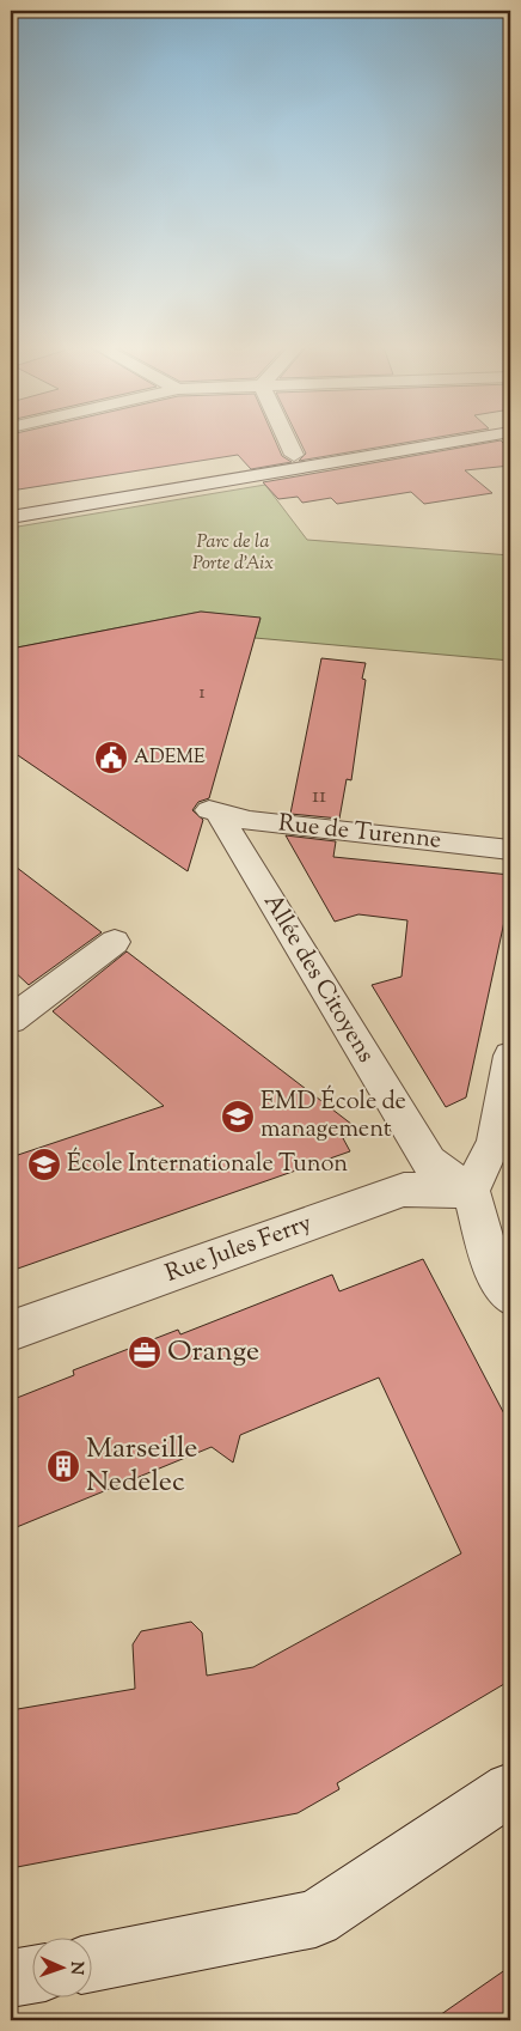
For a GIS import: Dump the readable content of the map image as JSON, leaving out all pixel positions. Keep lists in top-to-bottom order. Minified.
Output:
{"streets":{"street":["Rue de Turenne","Allée des Citoyens","Rue Jules Ferry"]},"crossings":[["Rue de Turenne","Allée des Citoyens"],["Allée des Citoyens","Rue Jules Ferry"]],"parks":["Parc de la Porte d'Aix"],"places":{"public building":["ADEME"],"school or university":["EMD École de management","École Internationale Tunon"],"office":["Orange"],"building":["Marseille Nedelec"]},"house_numbers":["1","11"],"north":"right"}
